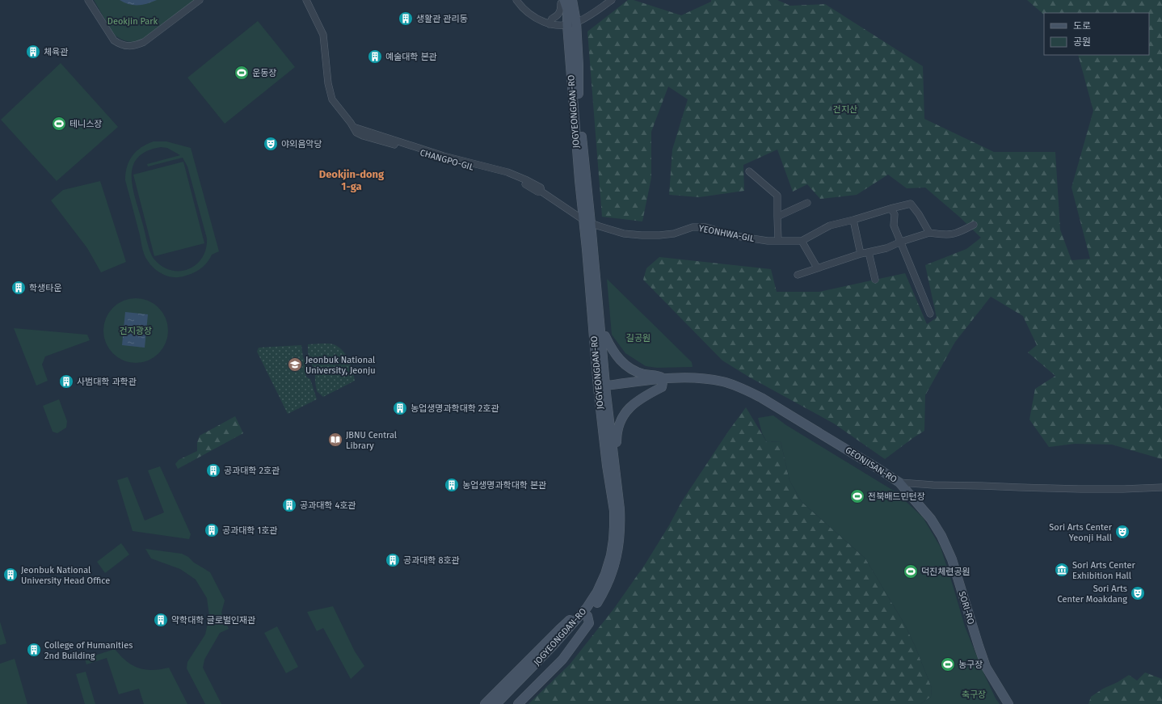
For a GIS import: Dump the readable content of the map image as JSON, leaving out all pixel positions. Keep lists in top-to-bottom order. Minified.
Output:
{"streets":{"street":["JOGYEONGDAN-RO","CHANGPO-GIL","YEONHWA-GIL","GEONJISAN-RO","SORI-RO"]},"crossings":[["JOGYEONGDAN-RO","CHANGPO-GIL"],["JOGYEONGDAN-RO","YEONHWA-GIL"],["JOGYEONGDAN-RO","GEONJISAN-RO"],["CHANGPO-GIL","YEONHWA-GIL"],["GEONJISAN-RO","SORI-RO"]],"districts":["Deokjin-dong 1-ga"],"parks":["Deokjin Park","건지산","건지광장","길공원","축구장"],"places":{"building":["생활관 관리동","체육관","예술대학 본관","학생타운","사범대학 과학관","농업생명과학대학 2호관","공과대학 2호관","농업생명과학대학 본관","공과대학 4호관","공과대학 1호관","공과대학 8호관","Jeonbuk National University Head Office","약학대학 글로벌인재관","College of Humanities 2nd Building"],"sports":["운동장","테니스장","전북배드민턴장","덕진체련공원","농구장"],"theatre":["야외음악당","Sori Arts Center Yeonji Hall","Sori Arts Center Moakdang"],"school or university":["Jeonbuk National University, Jeonju"],"library":["JBNU Central Library"],"museum":["Sori Arts Center Exhibition Hall"]},"legend":["도로","공원"]}
